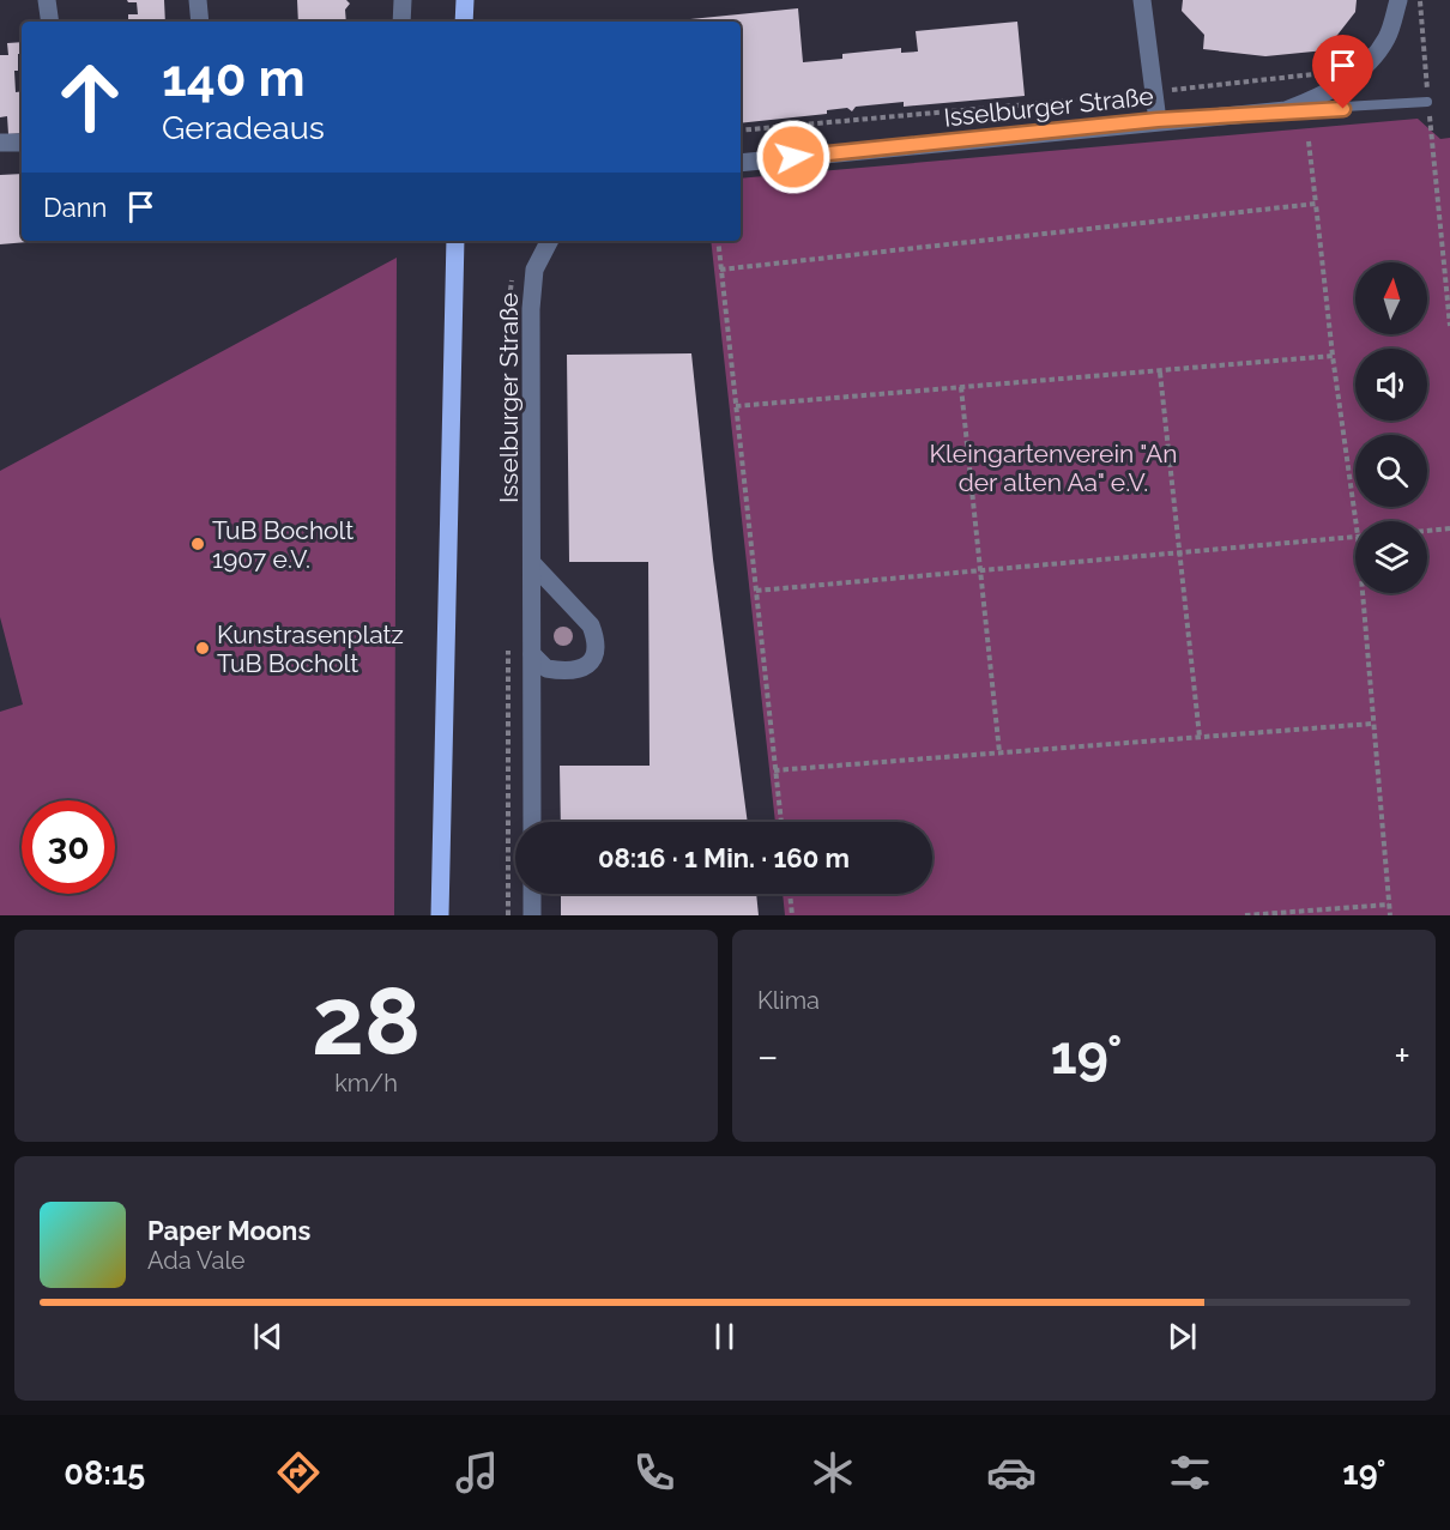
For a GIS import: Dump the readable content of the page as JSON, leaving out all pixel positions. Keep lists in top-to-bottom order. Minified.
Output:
{"streets":{"street":["Isselburger Straße"]},"parks":["Kleingartenverein \"An der alten Aa\" e.V."],"places":["TuB Bocholt 1907 e.V.","Kunstrasenplatz TuB Bocholt"],"north":"top","page":{"turn":["140 m","Geradeaus"],"then":"Dann","limit":"30","trip":"08:16 · 1 Min. · 160 m","tile":[["28","km/h"],"Klima"],"heat":["−","19°","+"],"song":["Paper Moons","Ada Vale"],"tabs":["08:15","19°"]}}
